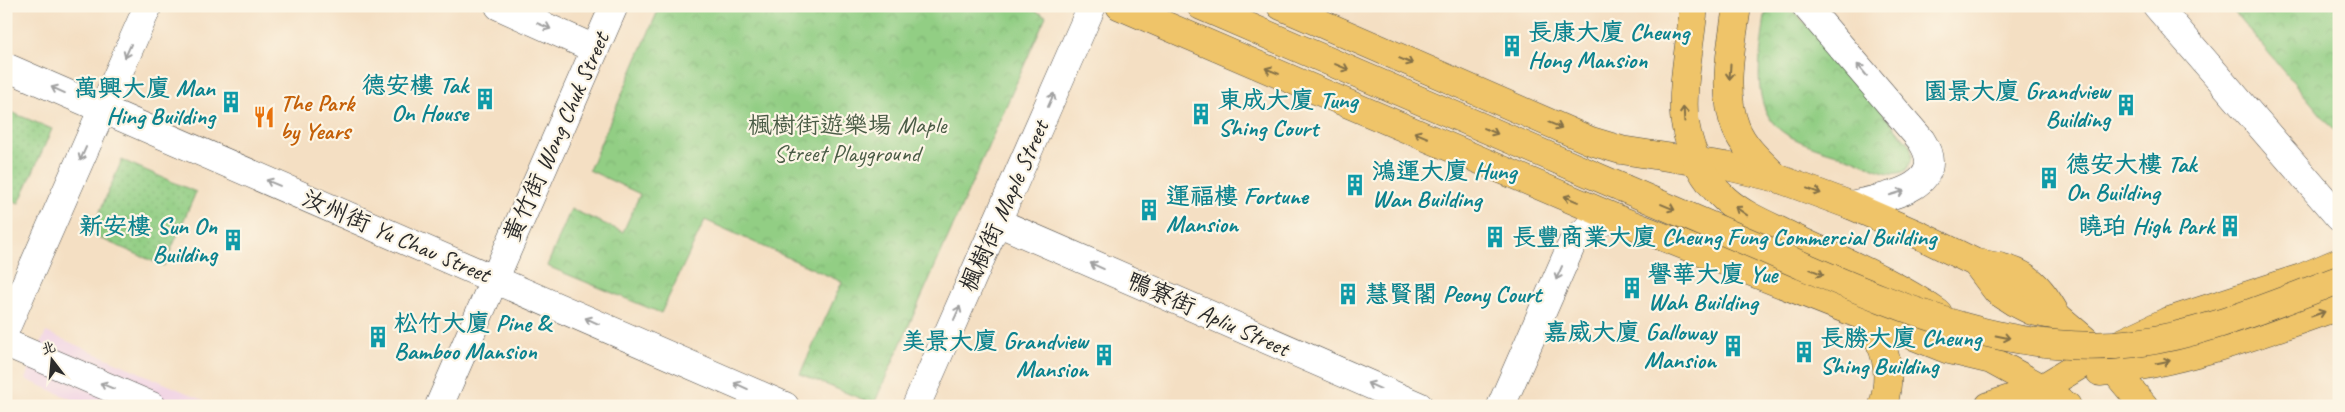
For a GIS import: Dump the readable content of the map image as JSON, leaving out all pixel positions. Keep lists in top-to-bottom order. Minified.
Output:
{"streets":{"street":["黃竹街 Wong Chuk Street","楓樹街 Maple Street","汝州街 Yu Chau Street","鴨寮街 Apliu Street"]},"crossings":[["黃竹街 Wong Chuk Street","汝州街 Yu Chau Street"],["楓樹街 Maple Street","鴨寮街 Apliu Street"]],"one_way":["楓樹街 Maple Street","汝州街 Yu Chau Street","鴨寮街 Apliu Street"],"parks":["楓樹街遊樂場 Maple Street Playground"],"places":{"building":["長康大廈 Cheung Hong Mansion","德安樓 Tak On House","萬興大廈 Man Hing Building","園景大廈 Grandview Building","東成大廈 Tung Shing Court","德安大樓 Tak On Building","鴻運大廈 Hung Wan Building","運福樓 Fortune Mansion","曉珀 High Park","長豐商業大廈 Cheung Fung Commercial Building","新安樓 Sun On Building","譽華大廈 Yue Wah Building","慧賢閣 Peony Court","松竹大廈 Pine & Bamboo Mansion","嘉威大廈 Galloway Mansion","長勝大廈 Cheung Shing Building","美景大廈 Grandview Mansion"],"restaurant":["The Park by Years"]},"north":"top"}
